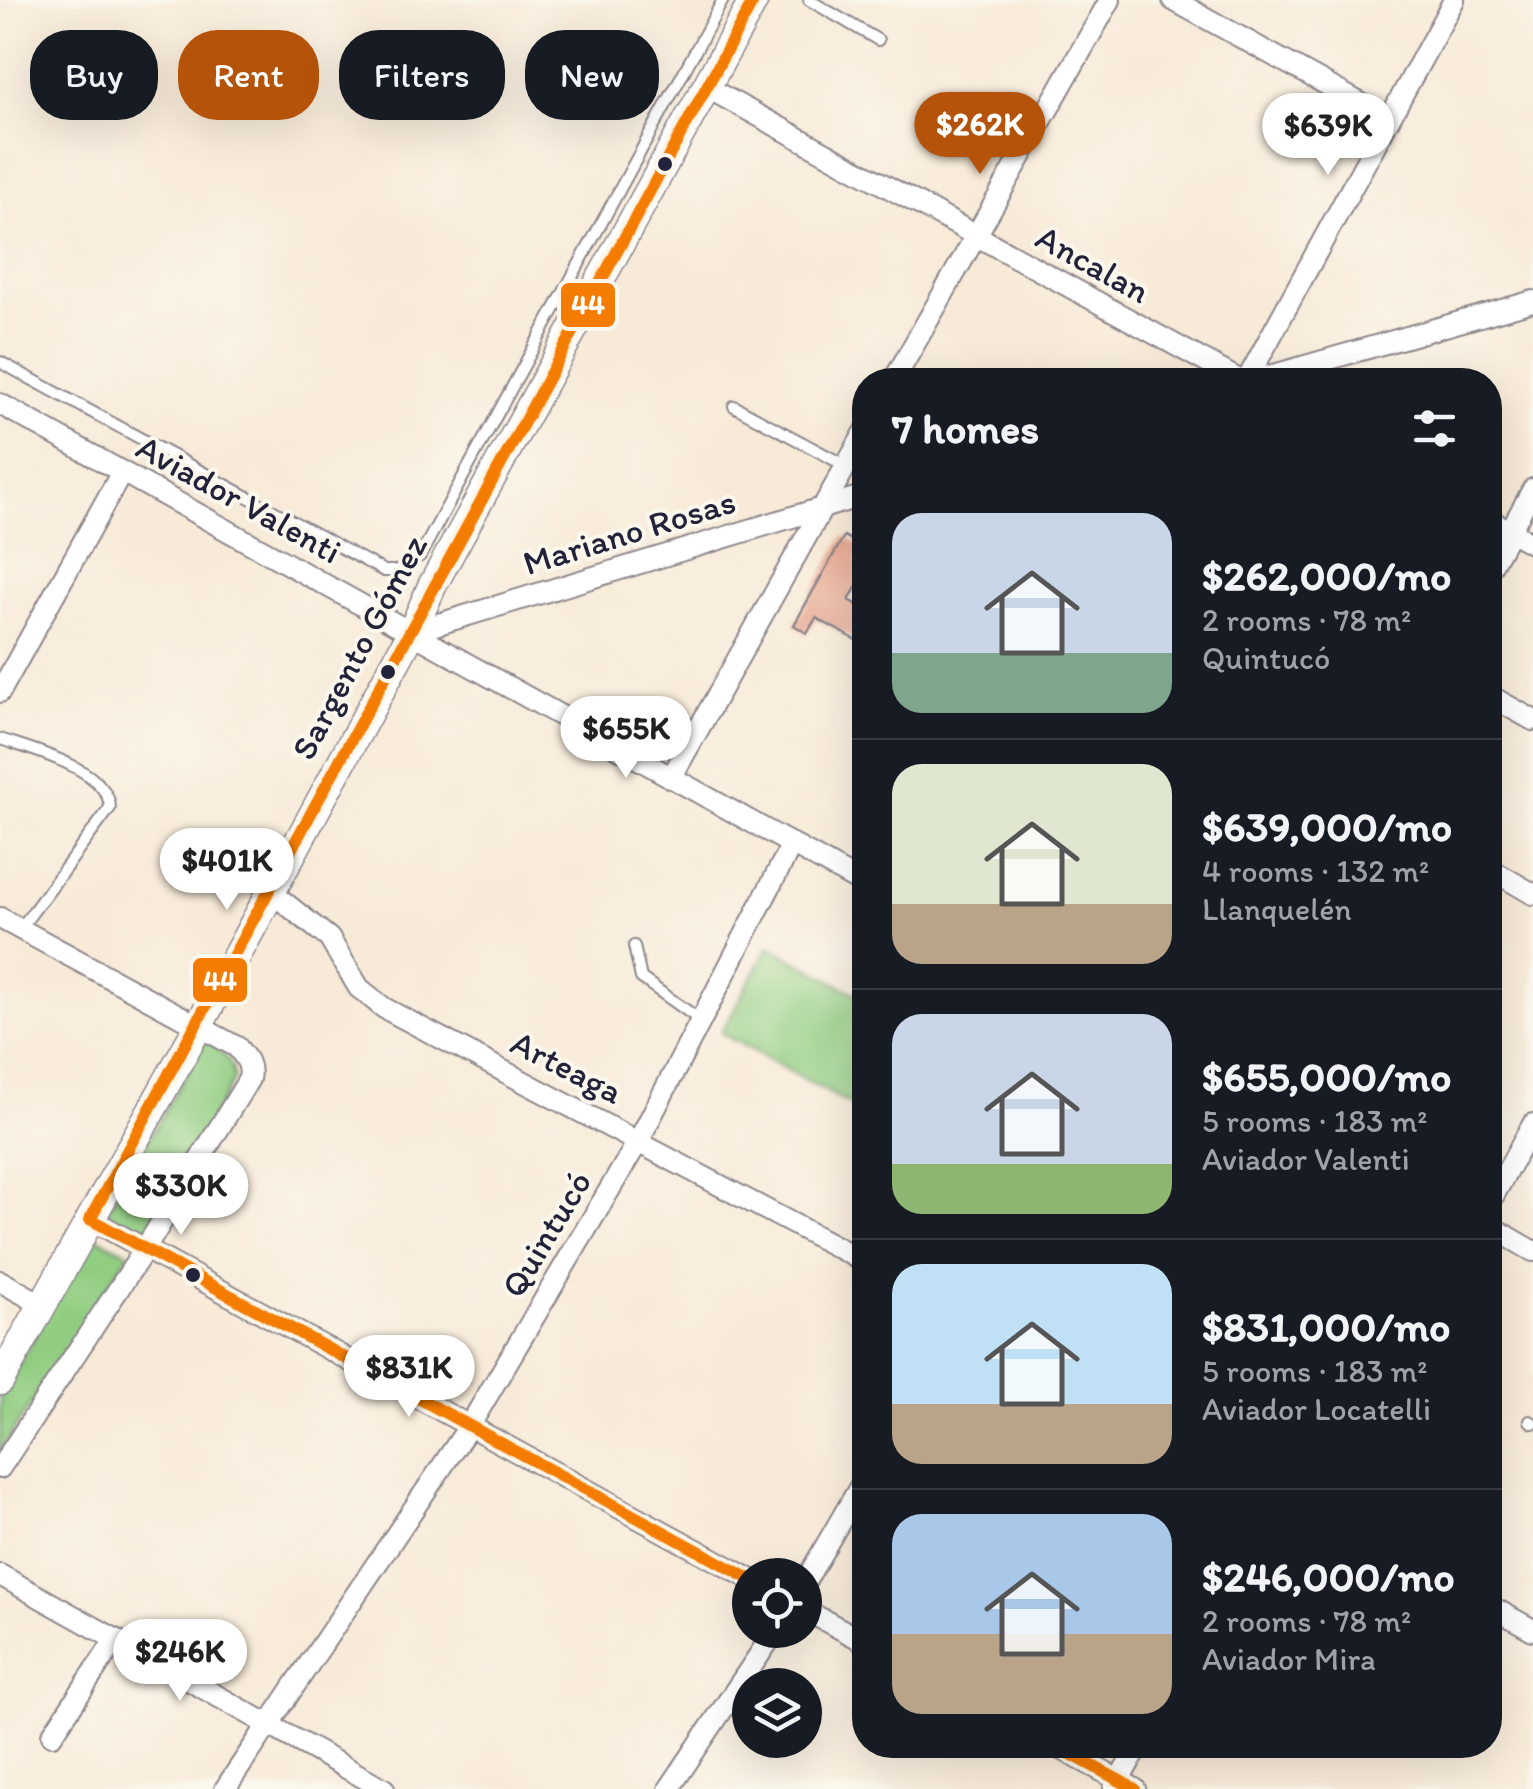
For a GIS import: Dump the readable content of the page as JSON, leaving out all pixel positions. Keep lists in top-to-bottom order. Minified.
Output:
{"streets":{"main road":["Sargento Gómez"],"street":["Ancalan","Aviador Valenti","Mariano Rosas","Arteaga","Quintucó"]},"crossings":[["Ancalan","Sargento Gómez"],["Aviador Valenti","Mariano Rosas"],["Aviador Valenti","Sargento Gómez"],["Aviador Valenti","Quintucó"],["Mariano Rosas","Sargento Gómez"],["Sargento Gómez","Arteaga"],["Arteaga","Quintucó"]],"lines":["transit line 44"],"page":{"chip":["Buy","Rent","Filters","New"],"price":["$262K","$639K","$655K","$401K","$330K","$831K","$246K"],"heading":"7 homes","list":[{"name":"$262,000/mo","note":"2 rooms · 78 m² · Quintucó"},{"name":"$639,000/mo","note":"4 rooms · 132 m² · Llanquelén"},{"name":"$655,000/mo","note":"5 rooms · 183 m² · Aviador Valenti"},{"name":"$831,000/mo","note":"5 rooms · 183 m² · Aviador Locatelli"},{"name":"$246,000/mo","note":"2 rooms · 78 m² · Aviador Mira"}]}}
